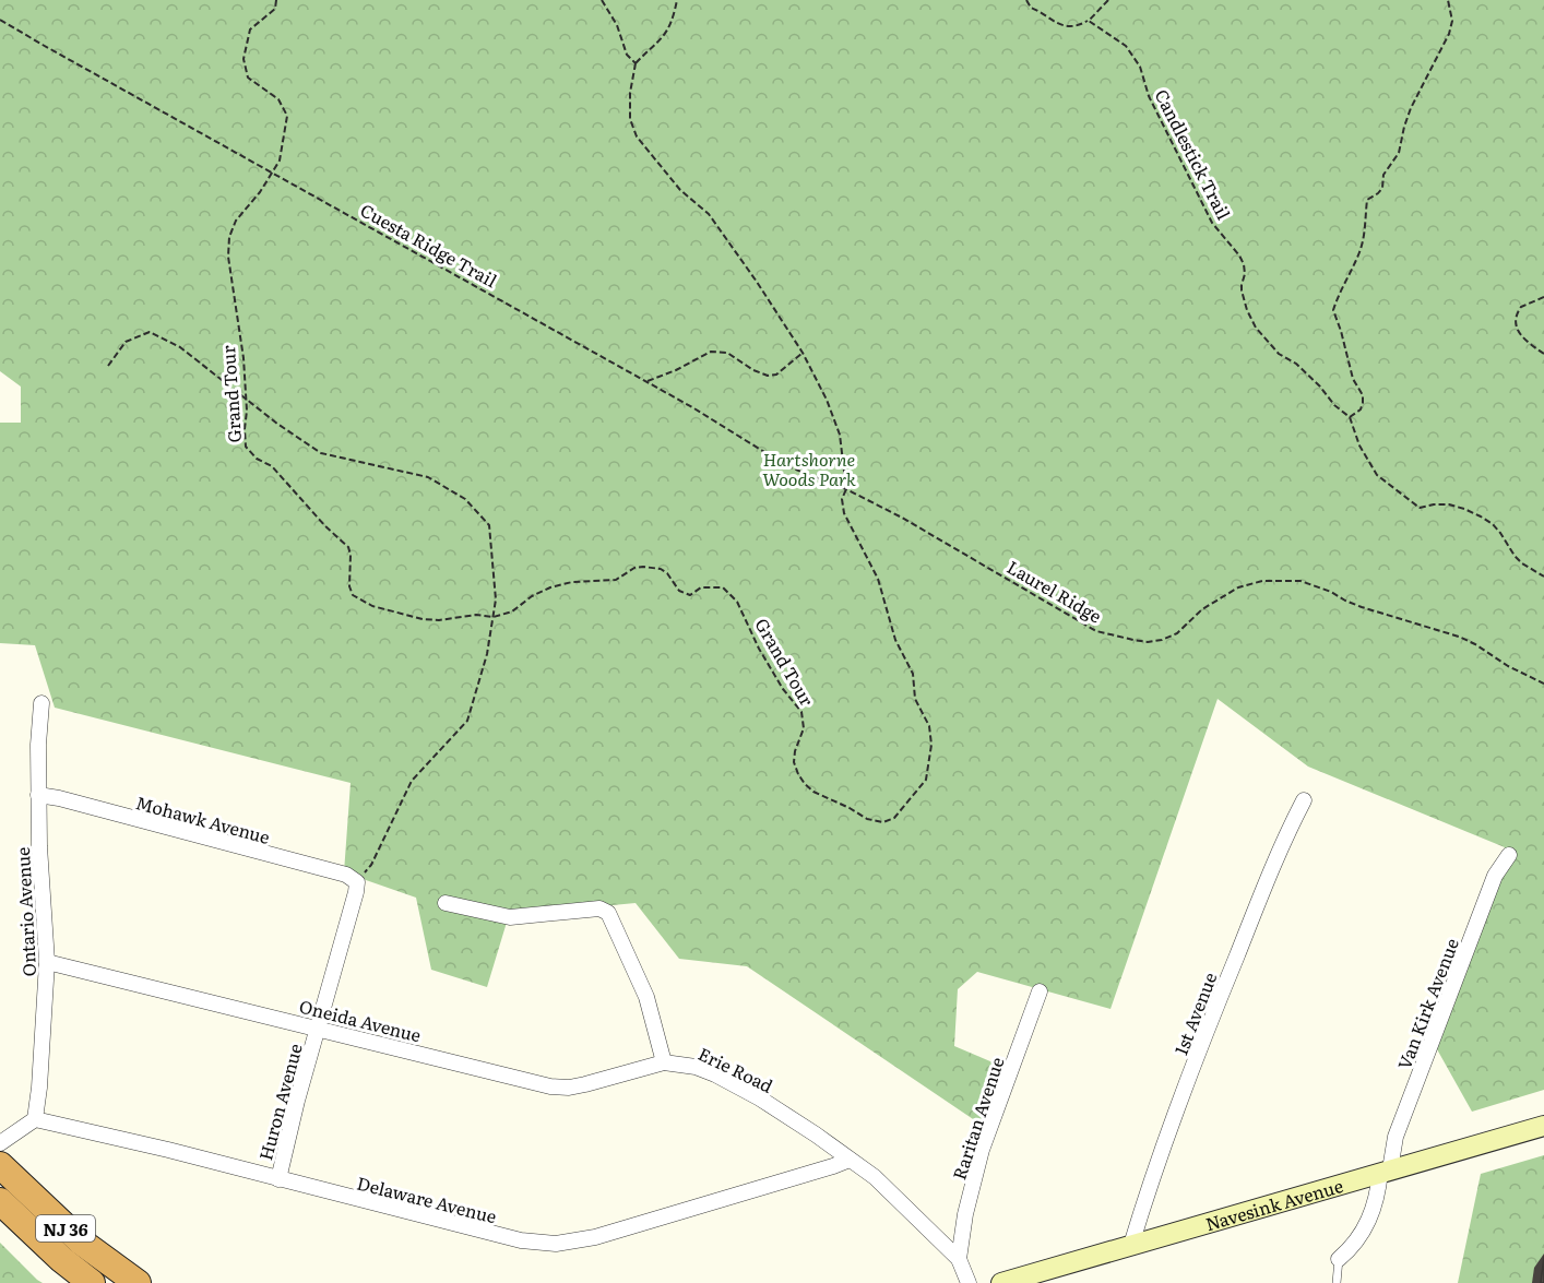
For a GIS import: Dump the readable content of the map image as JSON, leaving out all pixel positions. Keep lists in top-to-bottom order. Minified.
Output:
{"streets":{"highway":["NJ 36"],"main road":["Navesink Avenue"],"street":["Mohawk Avenue","Ontario Avenue","Van Kirk Avenue","1st Avenue","Oneida Avenue","Erie Road","Huron Avenue","Raritan Avenue","Delaware Avenue"],"path":["Candlestick Trail","Cuesta Ridge Trail","Grand Tour","Laurel Ridge"]},"crossings":[["Cuesta Ridge Trail","Grand Tour"],["Cuesta Ridge Trail","Laurel Ridge"],["Grand Tour","Laurel Ridge"],["Mohawk Avenue","Ontario Avenue"],["Mohawk Avenue","Huron Avenue"],["Ontario Avenue","Oneida Avenue"],["Ontario Avenue","Delaware Avenue"],["Van Kirk Avenue","Navesink Avenue"],["1st Avenue","Navesink Avenue"],["Oneida Avenue","Erie Road"],["Oneida Avenue","Huron Avenue"],["Erie Road","Raritan Avenue"],["Erie Road","Delaware Avenue"],["Huron Avenue","Delaware Avenue"]],"parks":["Hartshorne Woods Park"]}
